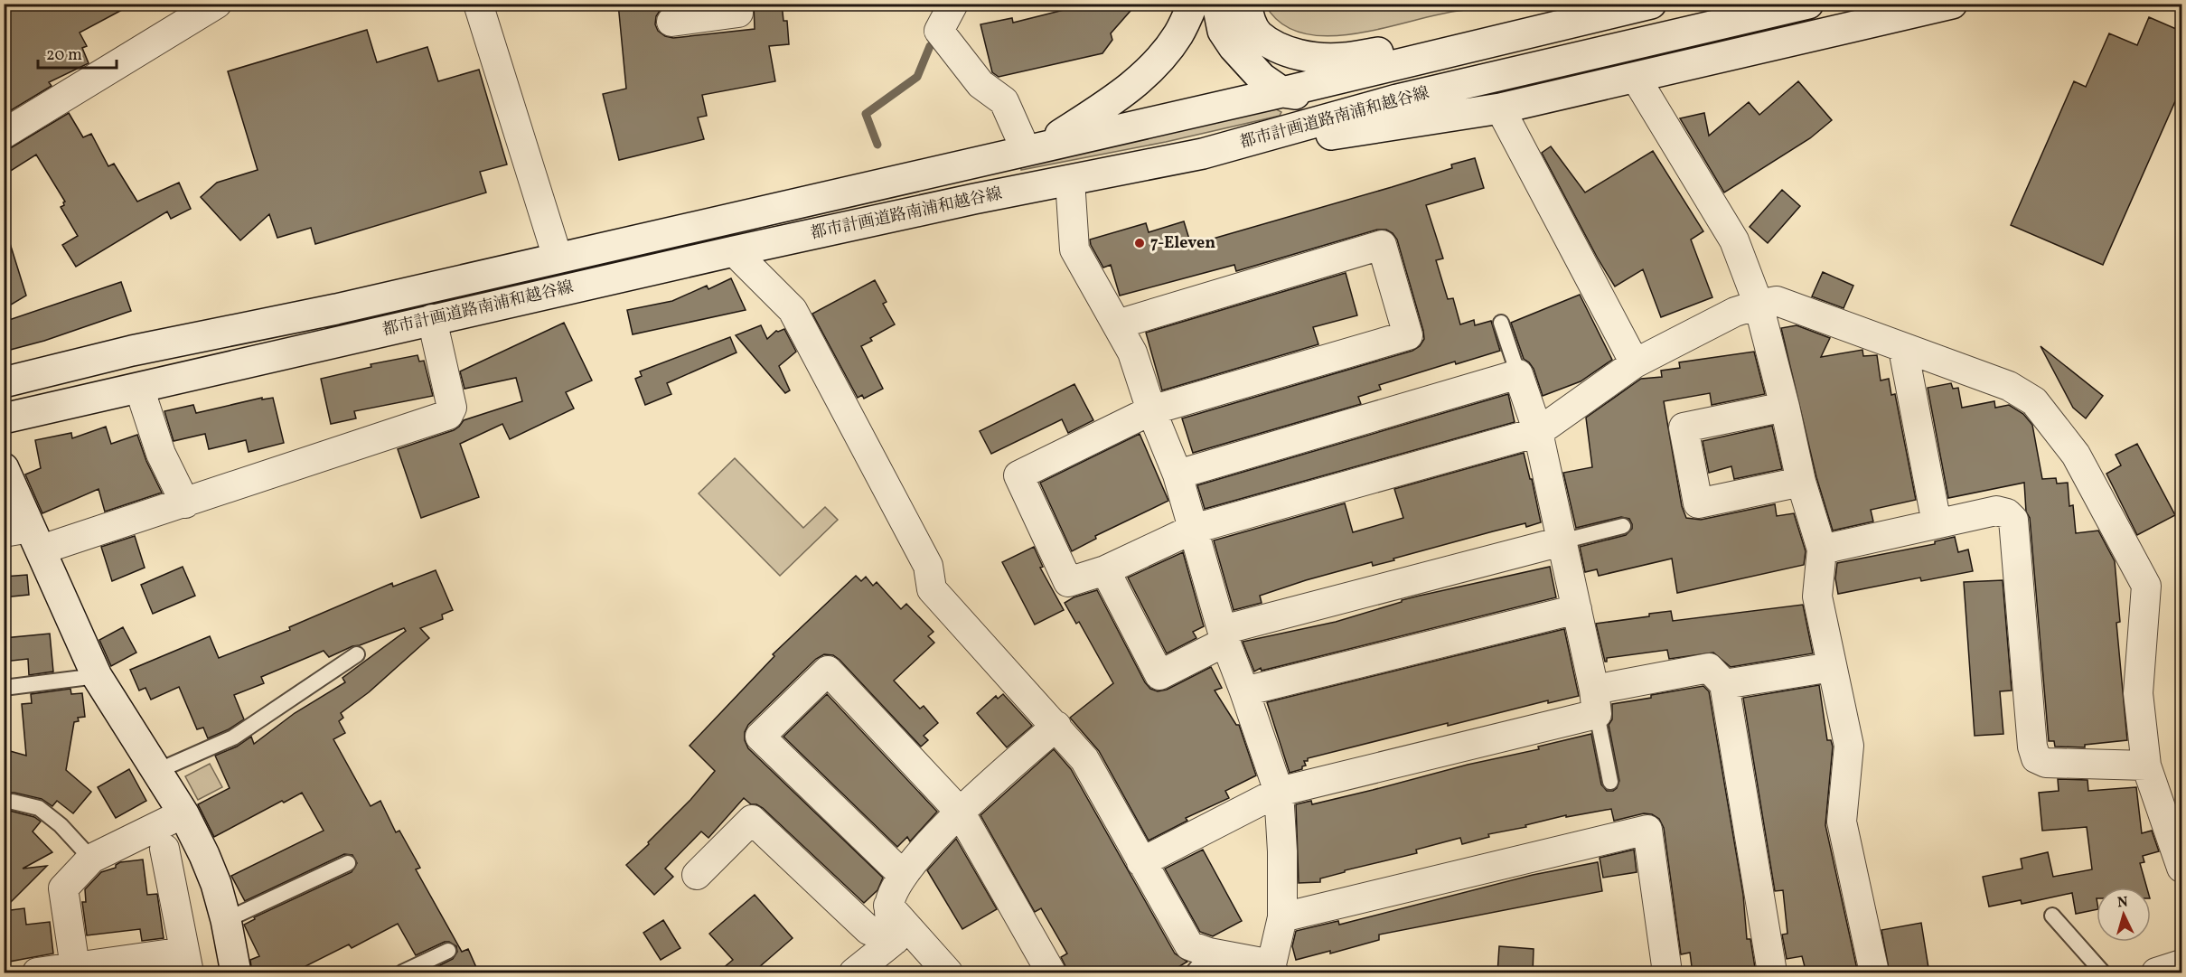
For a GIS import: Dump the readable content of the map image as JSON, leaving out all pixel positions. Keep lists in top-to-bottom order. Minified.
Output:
{"streets":{"street":["都市計画道路南浦和越谷線"]},"places":["7-Eleven"],"scale_bar":"20 m","north":"top"}
